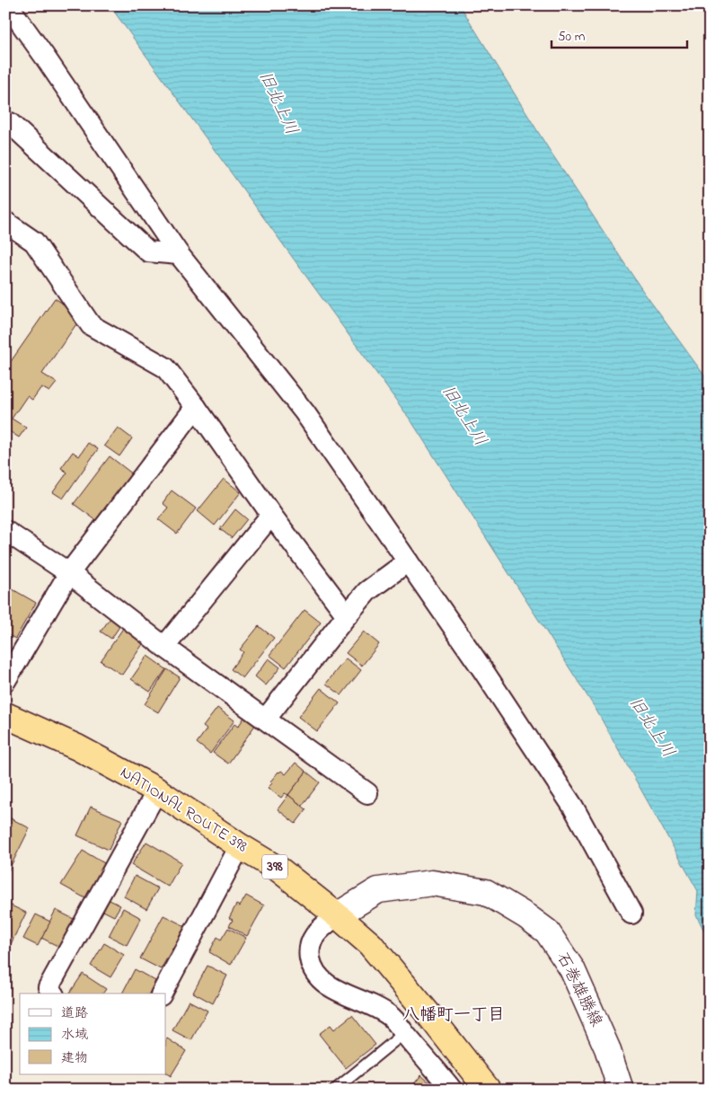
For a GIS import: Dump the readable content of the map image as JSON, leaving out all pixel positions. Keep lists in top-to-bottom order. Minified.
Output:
{"streets":{"highway":["NATIONAL ROUTE 398","398"],"main road":["石巻雄勝線"]},"crossings":[["NATIONAL ROUTE 398","石巻雄勝線"]],"districts":["八幡町一丁目"],"water":["旧北上川"],"legend":["道路","水域","建物"],"scale_bar":"50 m"}
